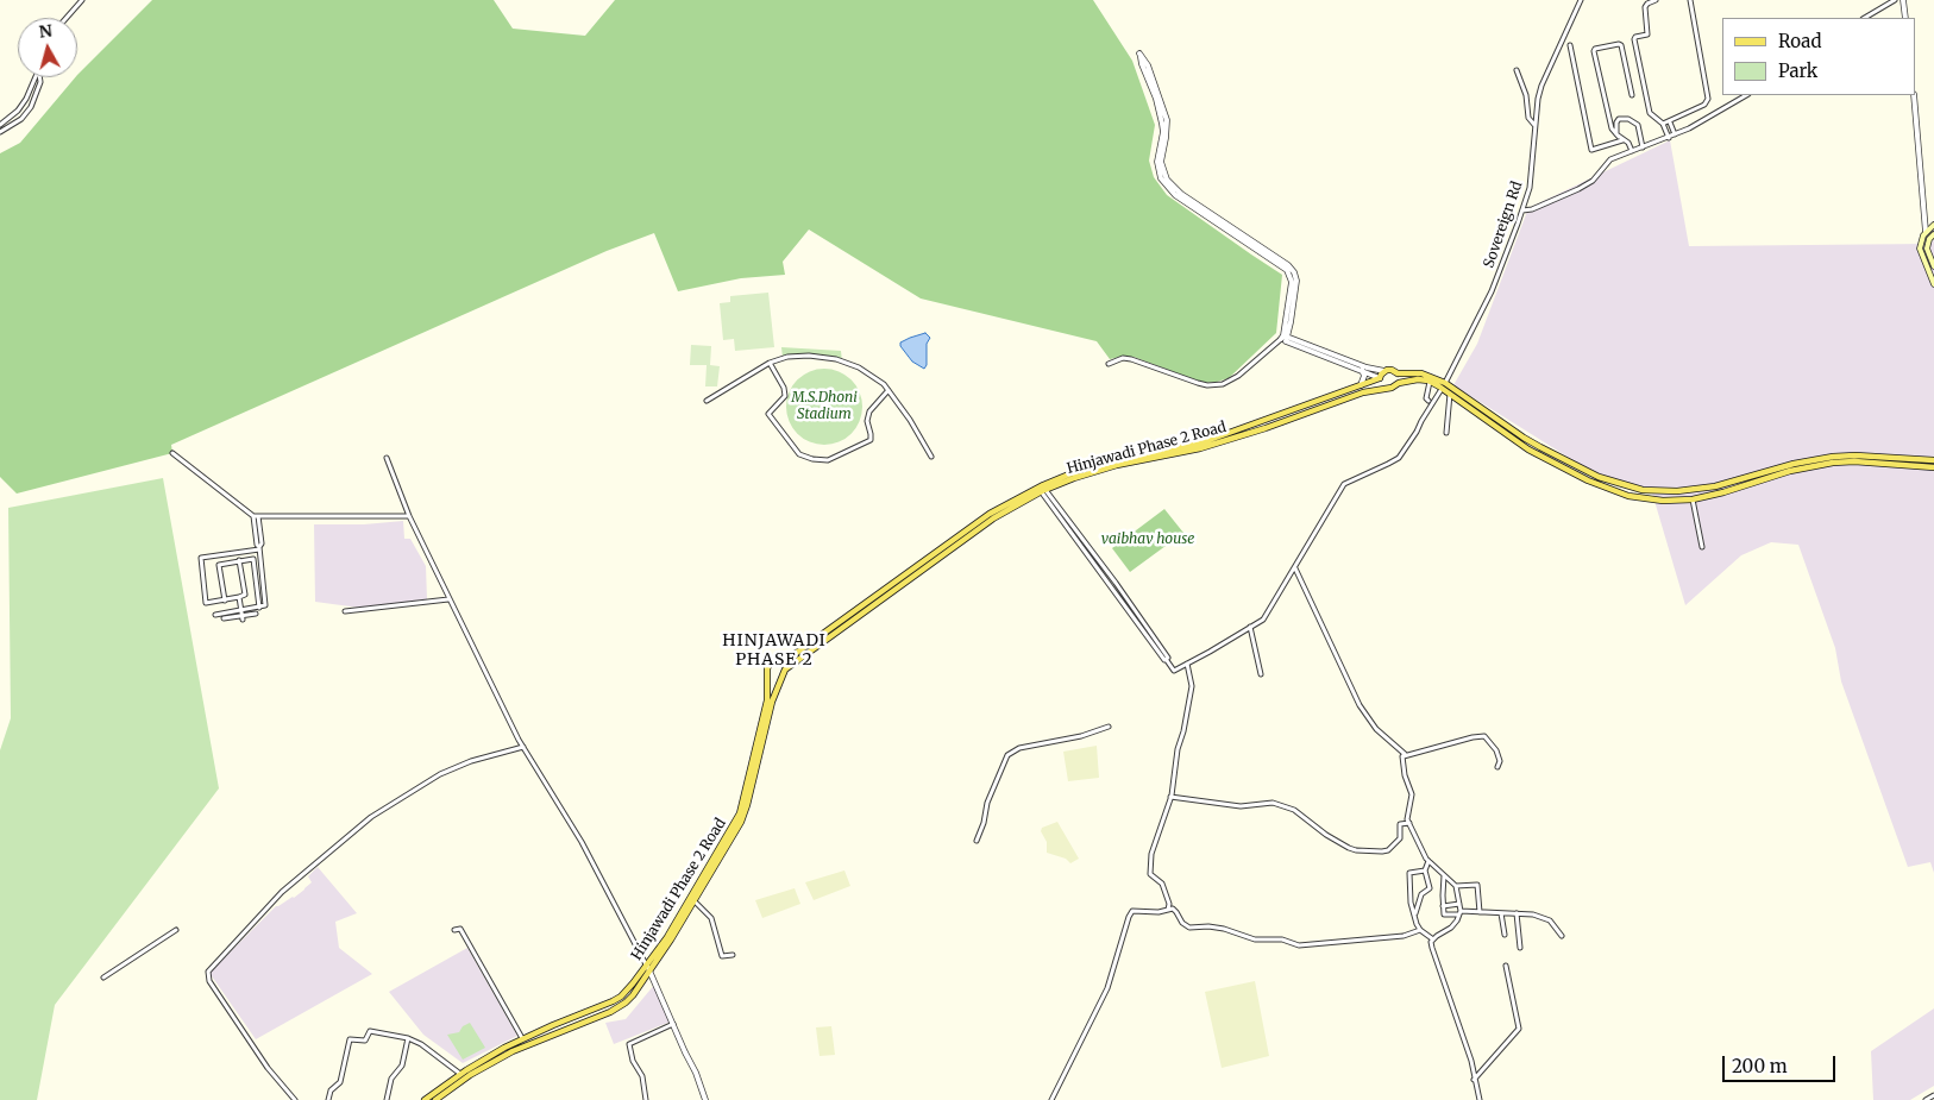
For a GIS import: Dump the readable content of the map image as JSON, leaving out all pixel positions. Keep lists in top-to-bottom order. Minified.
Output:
{"streets":{"main road":["Hinjawadi Phase 2 Road"],"street":["Sovereign Rd"]},"districts":["HINJAWADI PHASE 2"],"parks":["M.S.Dhoni Stadium","vaibhav house"],"legend":["Road","Park"],"scale_bar":"200 m","north":"top"}
